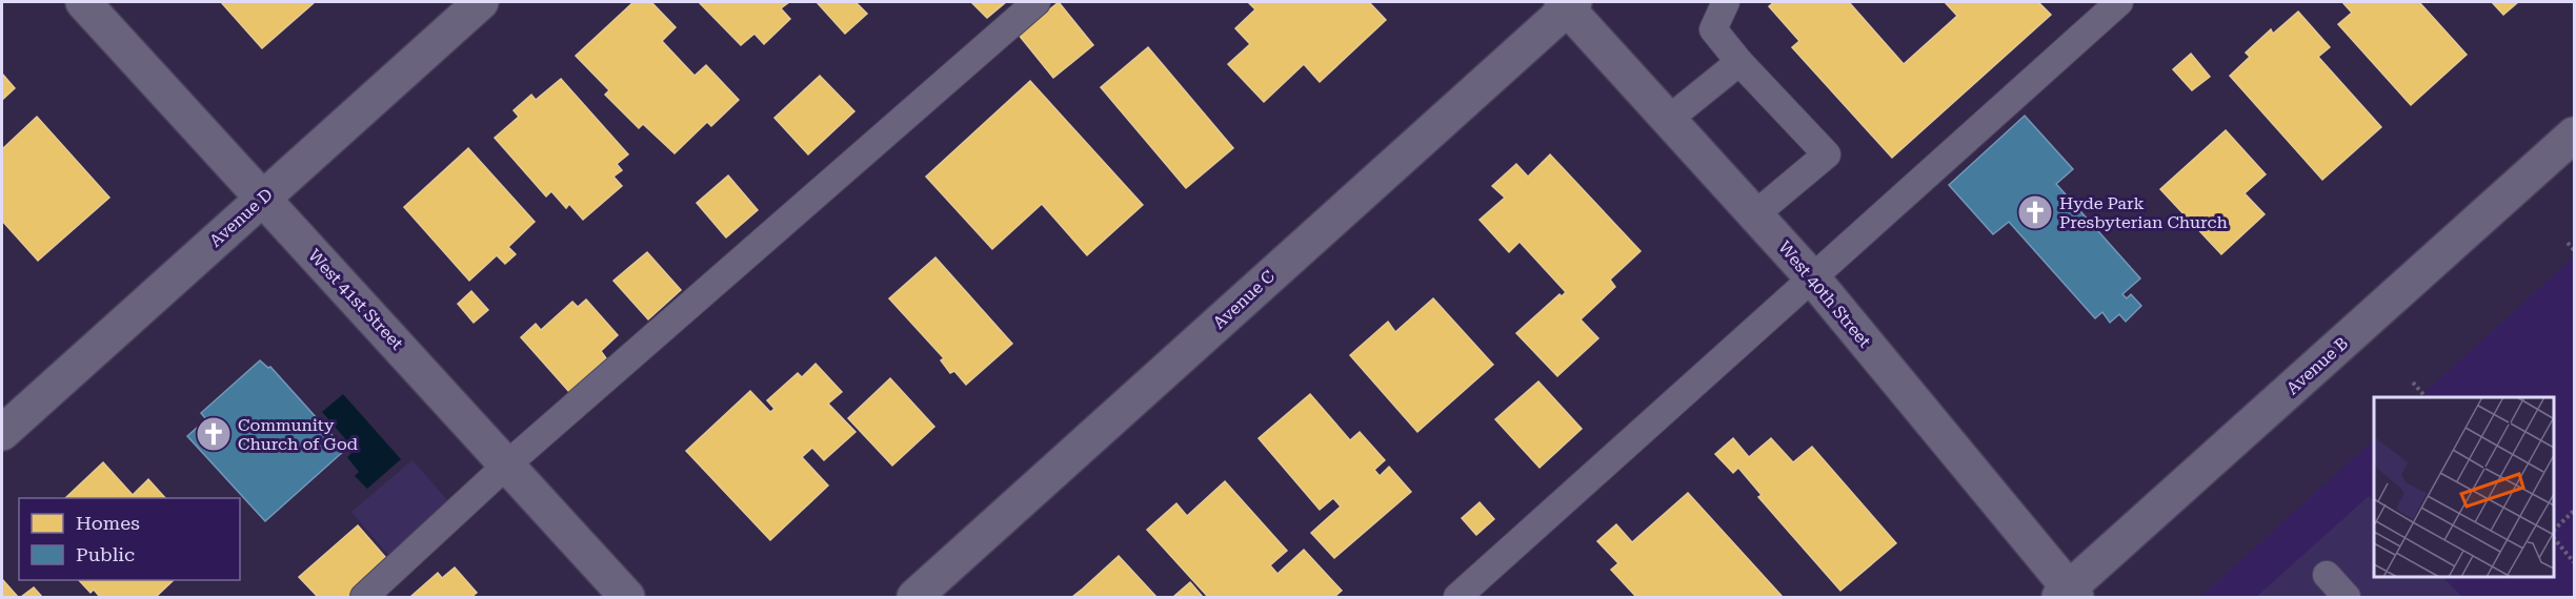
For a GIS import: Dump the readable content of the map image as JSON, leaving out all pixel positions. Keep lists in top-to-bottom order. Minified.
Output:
{"streets":{"street":["Avenue D","West 40th Street","West 41st Street","Avenue C","Avenue B"]},"crossings":[["Avenue D","West 41st Street"],["West 40th Street","Avenue C"],["West 40th Street","Avenue B"]],"places":{"church":["Hyde Park Presbyterian Church","Community Church of God"]},"legend":["Homes","Public"]}
